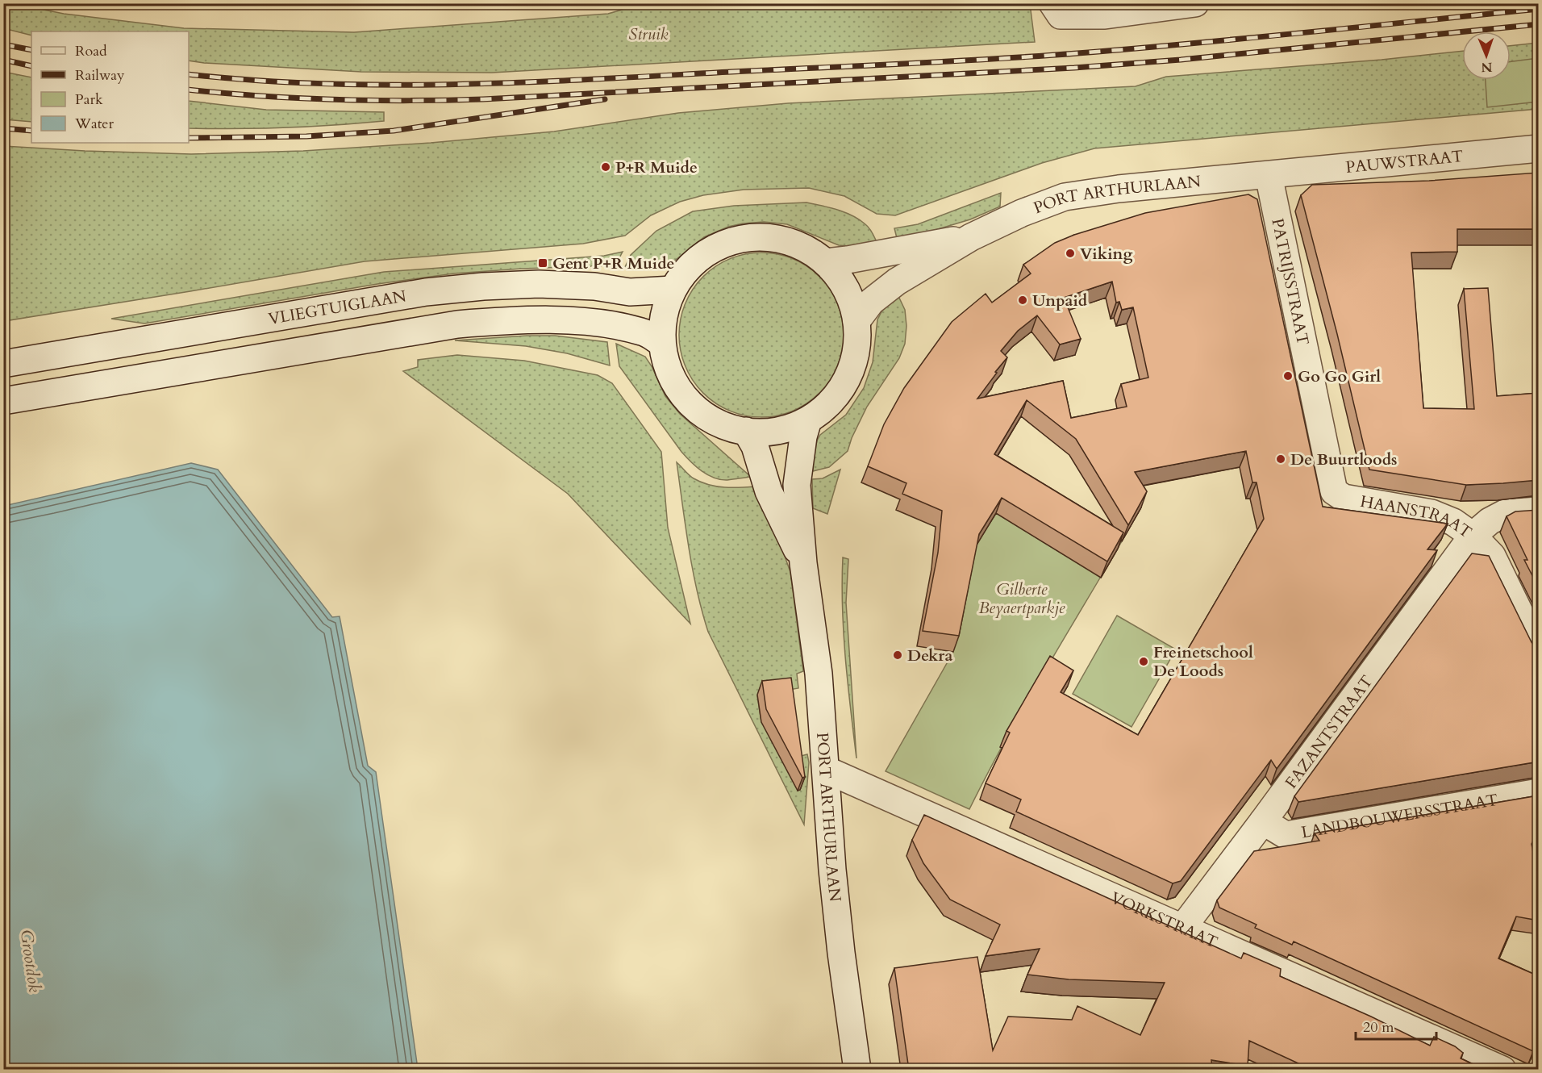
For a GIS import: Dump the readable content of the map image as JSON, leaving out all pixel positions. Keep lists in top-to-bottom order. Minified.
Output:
{"streets":{"street":["PAUWSTRAAT","PORT ARTHURLAAN","PATRIJSSTRAAT","VLIEGTUIGLAAN","HAANSTRAAT","FAZANTSTRAAT","LANDBOUWERSSTRAAT","VORKSTRAAT"]},"crossings":[["PAUWSTRAAT","PORT ARTHURLAAN"],["PAUWSTRAAT","PATRIJSSTRAAT"],["PORT ARTHURLAAN","PATRIJSSTRAAT"],["PORT ARTHURLAAN","VORKSTRAAT"],["PATRIJSSTRAAT","HAANSTRAAT"],["HAANSTRAAT","FAZANTSTRAAT"],["FAZANTSTRAAT","LANDBOUWERSSTRAAT"],["FAZANTSTRAAT","VORKSTRAAT"]],"water":["Grootdok"],"parks":["Struik","Gilberte Beyaertparkje"],"places":{"other":["P+R Muide","Viking","Unpaid","Go Go Girl","De Buurtloods","Dekra","Freinetschool De Loods"],"transit":["Gent P+R Muide"]},"legend":["Road","Railway","Park","Water"],"scale_bar":"20 m","north":"bottom"}
